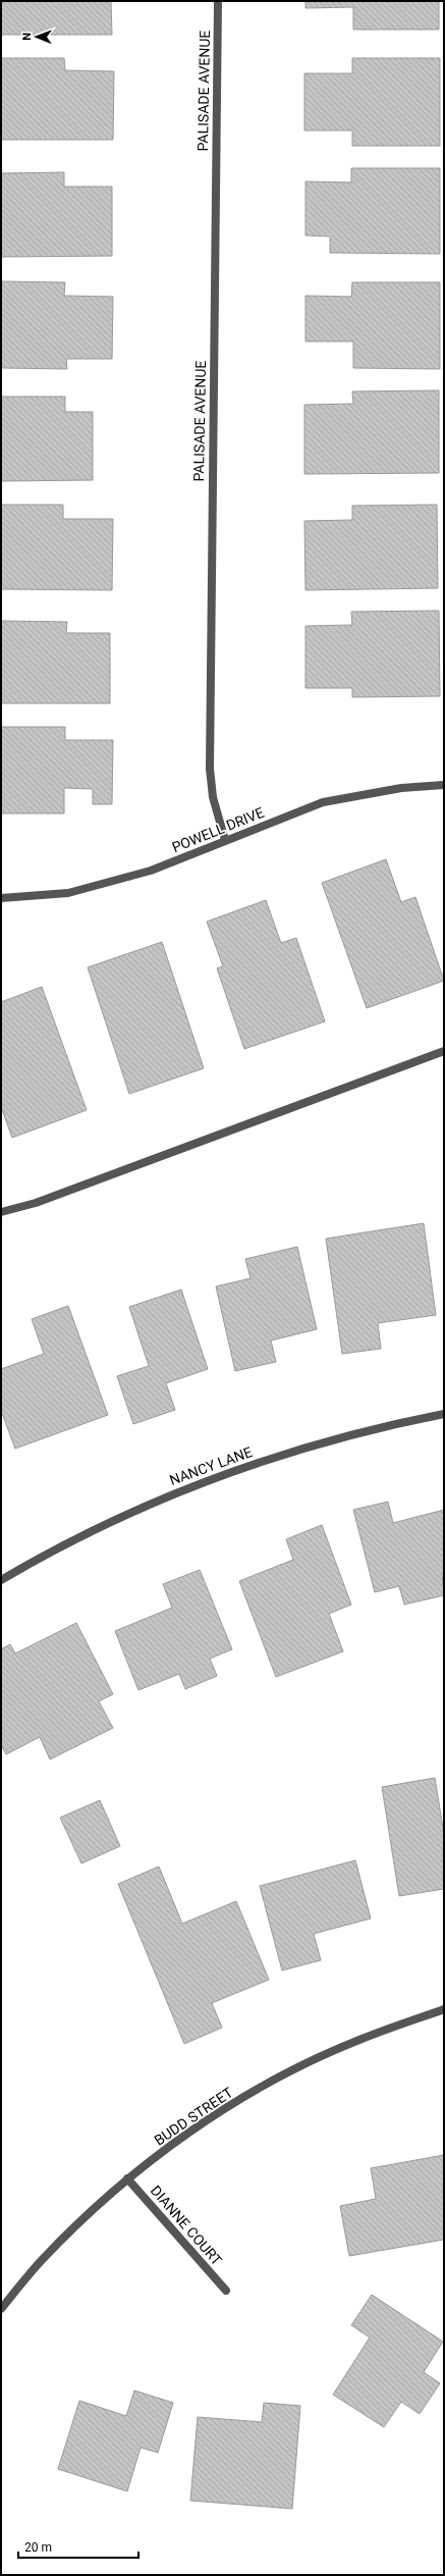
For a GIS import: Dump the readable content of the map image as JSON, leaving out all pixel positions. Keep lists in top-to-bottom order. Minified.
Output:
{"streets":{"street":["PALISADE AVENUE","POWELL DRIVE","NANCY LANE","BUDD STREET","DIANNE COURT"]},"crossings":[["PALISADE AVENUE","POWELL DRIVE"],["BUDD STREET","DIANNE COURT"]],"scale_bar":"20 m","north":"left"}
